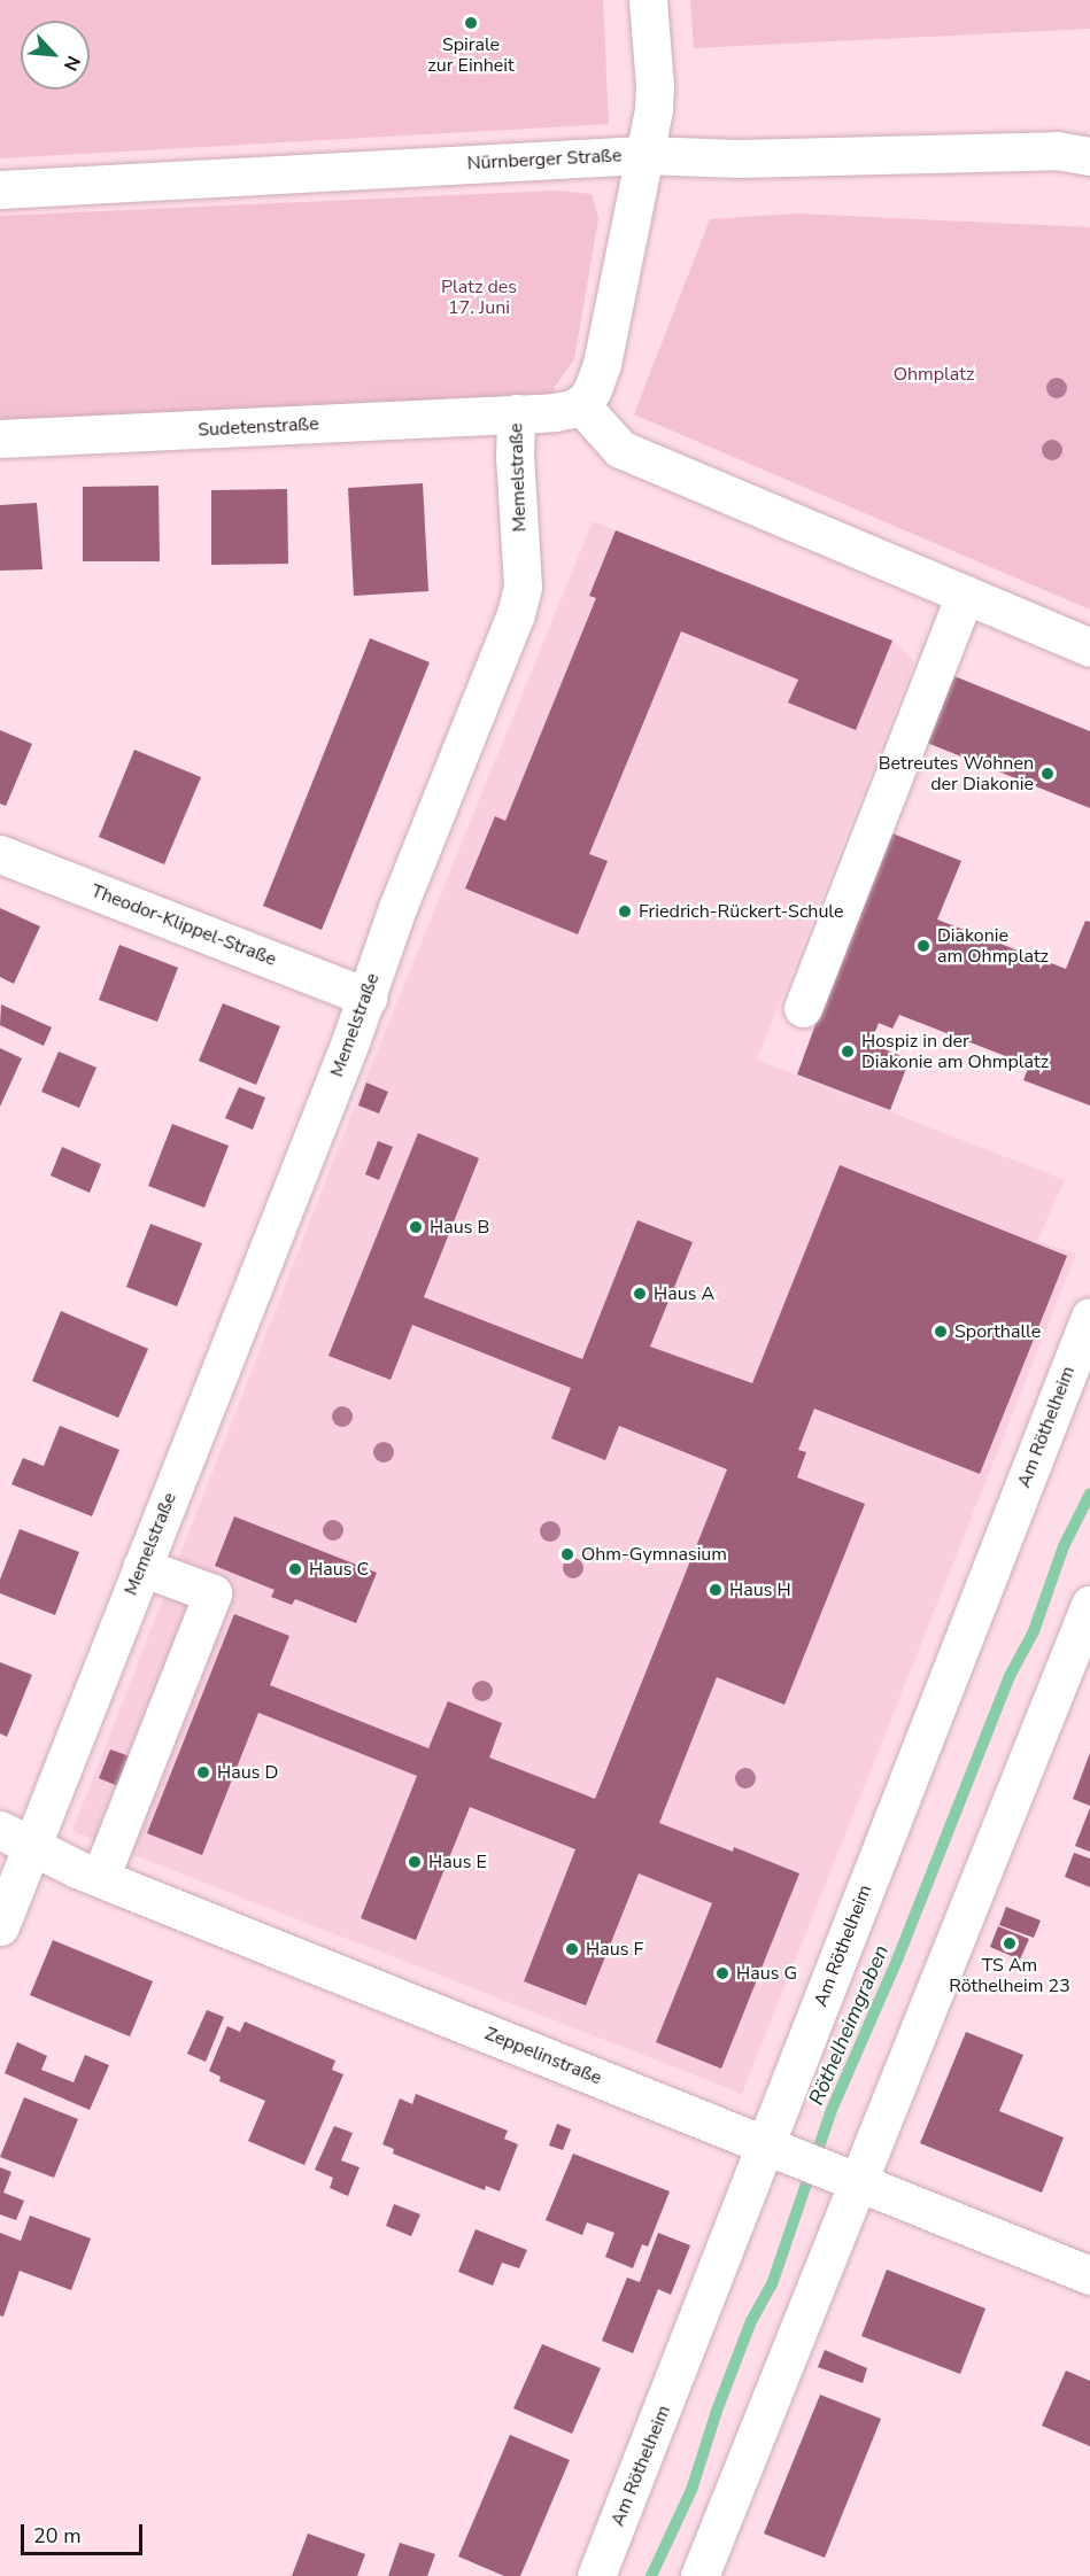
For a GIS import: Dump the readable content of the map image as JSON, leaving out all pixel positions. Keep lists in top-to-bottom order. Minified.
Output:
{"streets":{"street":["Nürnberger Straße","Sudetenstraße","Memelstraße","Theodor-Klippel-Straße","Am Röthelheim","Zeppelinstraße"]},"crossings":[["Sudetenstraße","Memelstraße"],["Memelstraße","Theodor-Klippel-Straße"],["Memelstraße","Zeppelinstraße"],["Am Röthelheim","Zeppelinstraße"]],"water":["Röthelheimgraben"],"parks":["Platz des 17. Juni","Ohmplatz"],"places":["Spirale zur Einheit","Betreutes Wohnen der Diakonie","Friedrich-Rückert-Schule","Diakonie am Ohmplatz","Hospiz in der Diakonie am Ohmplatz","Haus B","Haus A","Sporthalle","Ohm-Gymnasium","Haus C","Haus H","Haus D","Haus E","TS Am Röthelheim 23","Haus F","Haus G"],"scale_bar":"20 m","north":"bottom right"}
